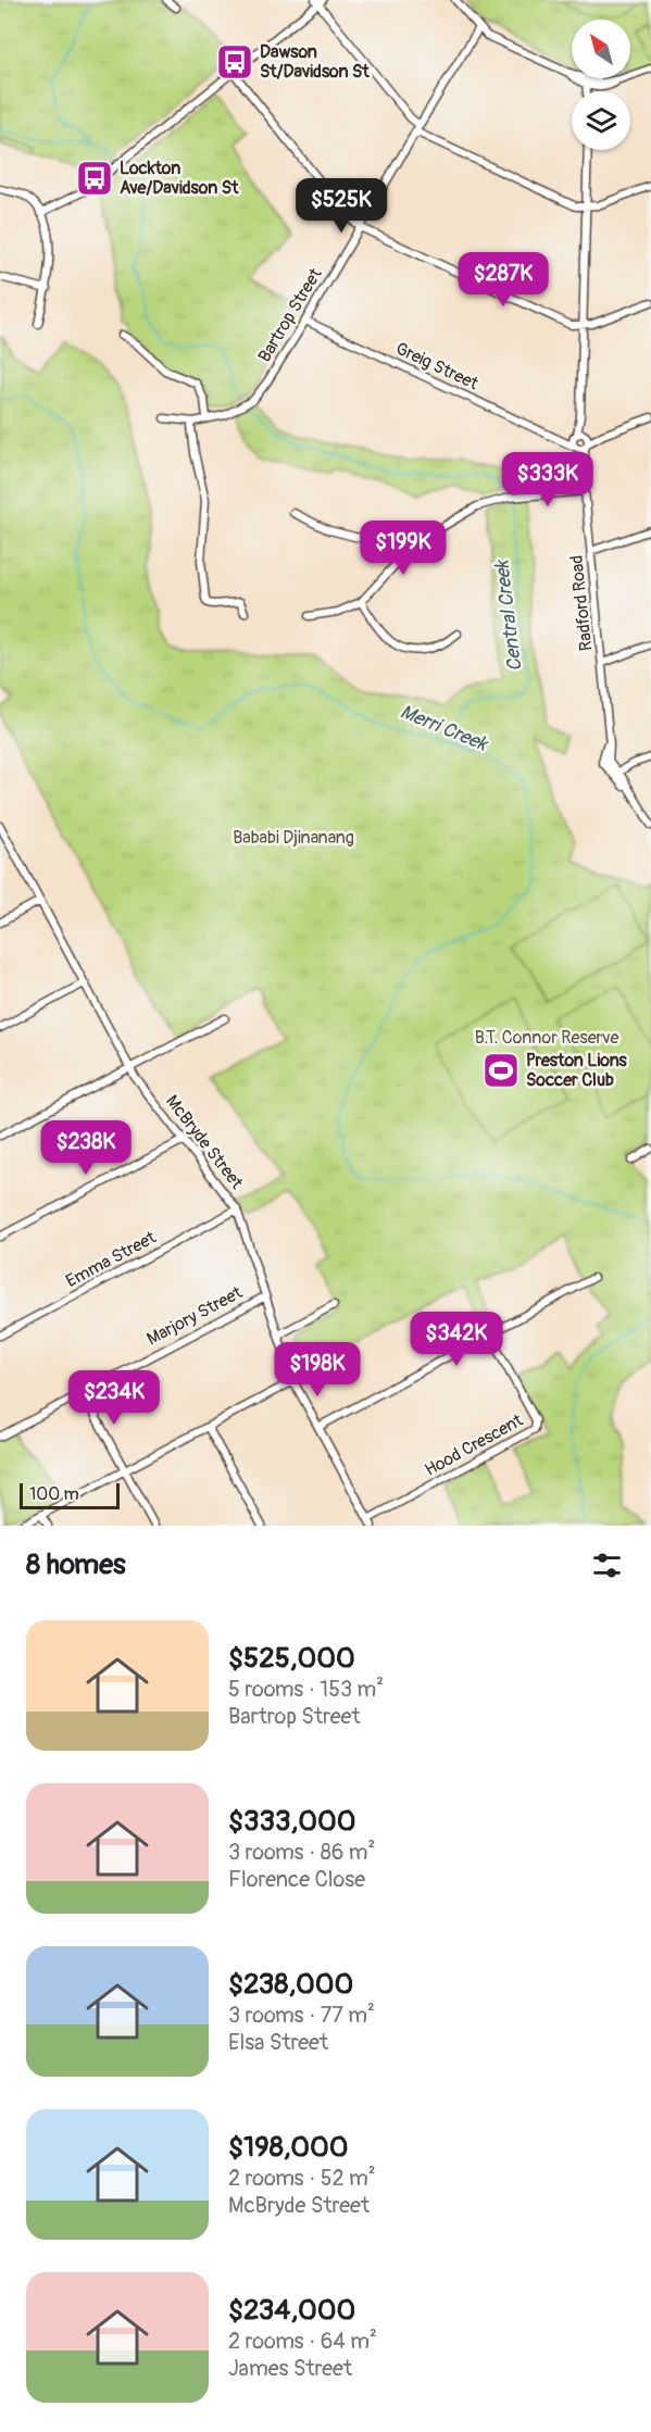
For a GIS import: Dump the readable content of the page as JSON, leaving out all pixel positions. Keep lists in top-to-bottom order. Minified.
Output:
{"streets":{"street":["Bartrop Street","Greig Street","Radford Road","McBryde Street","Emma Street","Marjory Street","Hood Crescent"]},"crossings":[["Bartrop Street","Greig Street"],["Greig Street","Radford Road"],["McBryde Street","Emma Street"],["McBryde Street","Marjory Street"],["McBryde Street","Hood Crescent"]],"water":["Central Creek","Merri Creek"],"parks":["Bababi Djinanang","B.T. Connor Reserve"],"places":{"bus stop":["Dawson St/Davidson St","Lockton Ave/Davidson St"],"sports":["Preston Lions Soccer Club"]},"scale_bar":"100 m","north":"top left","page":{"price":["$525K","$287K","$333K","$199K","$238K","$342K","$198K","$234K"],"scale":"100 m","heading":"8 homes","list":[{"name":"$525,000","note":"5 rooms · 153 m² · Bartrop Street"},{"name":"$333,000","note":"3 rooms · 86 m² · Florence Close"},{"name":"$238,000","note":"3 rooms · 77 m² · Elsa Street"},{"name":"$198,000","note":"2 rooms · 52 m² · McBryde Street"},{"name":"$234,000","note":"2 rooms · 64 m² · James Street"}]}}
